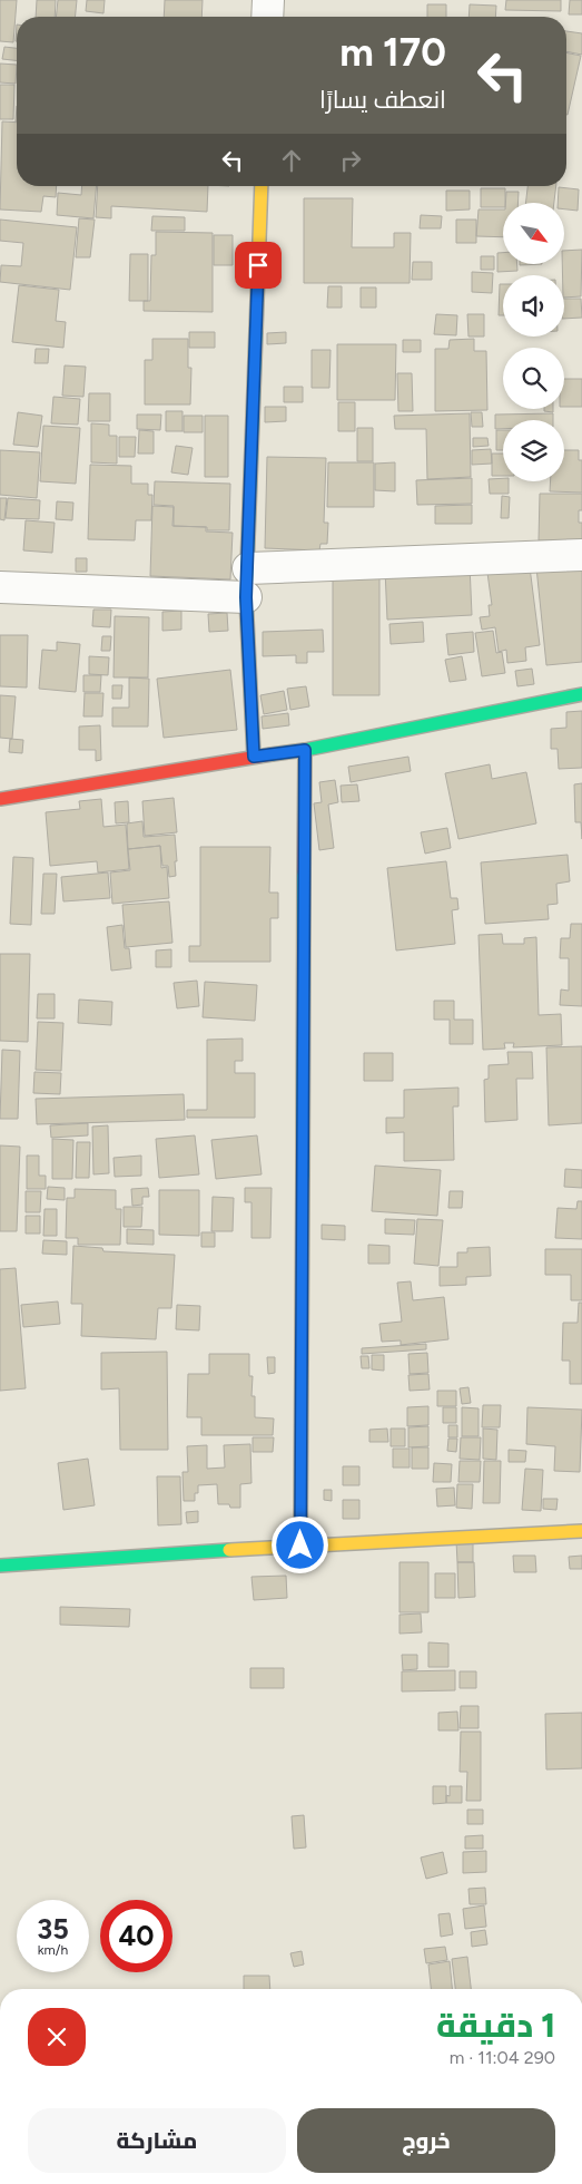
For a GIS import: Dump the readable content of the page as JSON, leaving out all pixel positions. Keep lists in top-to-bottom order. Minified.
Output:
{"north":"bottom right","page":{"turn":["170 m","انعطف يسارًا"],"speed":"35 km/h","limit":"40","heading":["1 دقيقة","290 m · 11:04"],"buttons":["خروج","مشاركة"]}}
